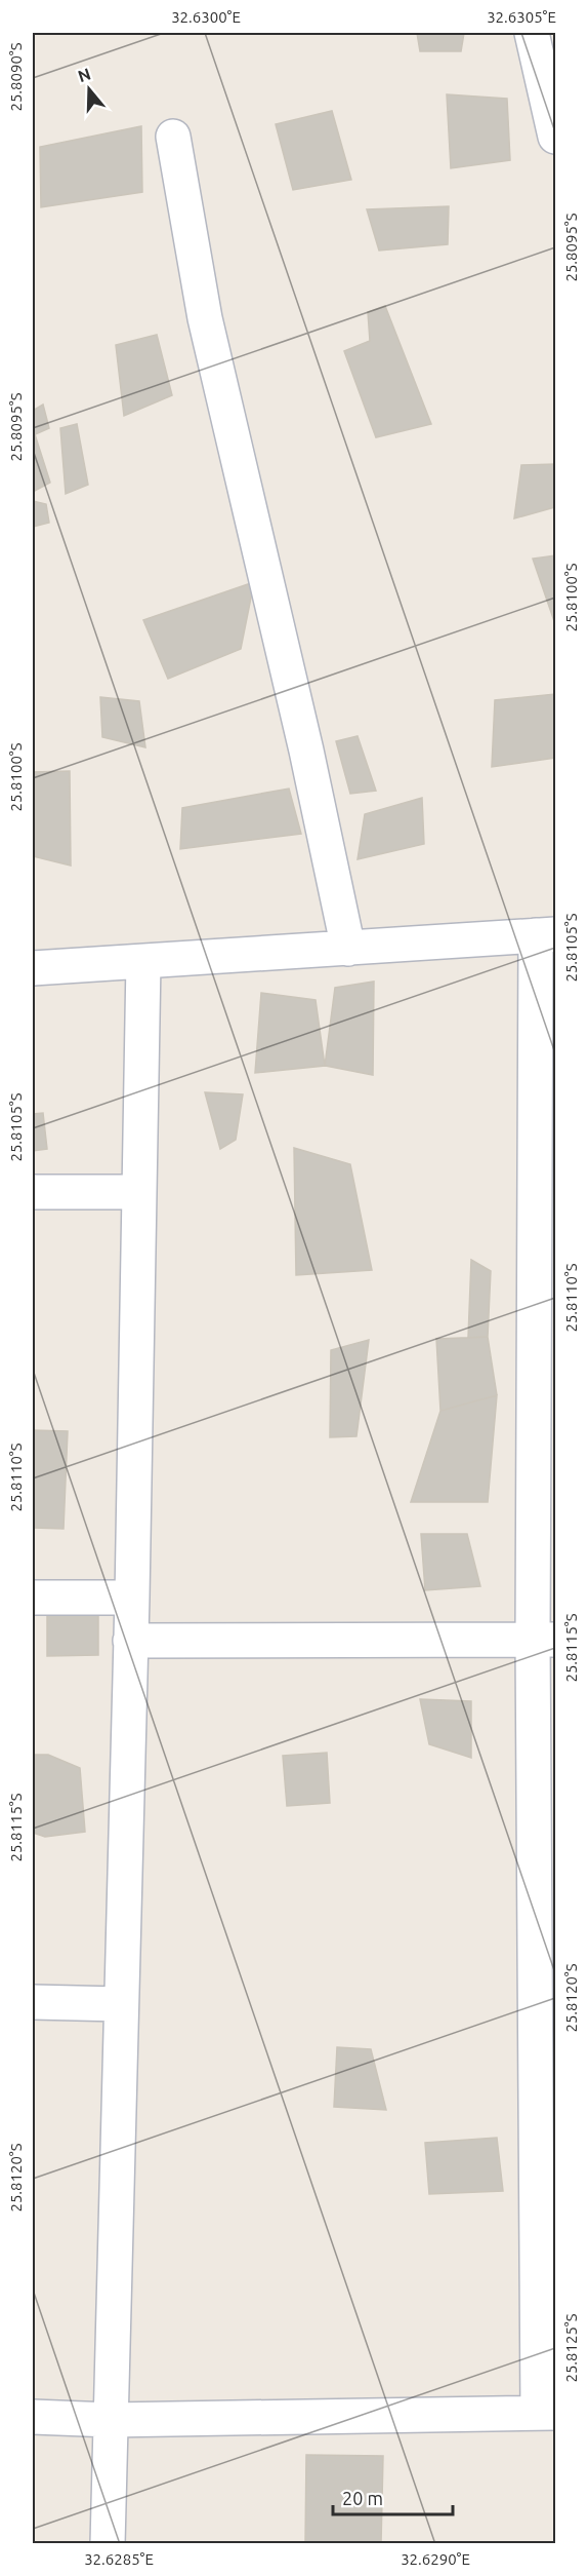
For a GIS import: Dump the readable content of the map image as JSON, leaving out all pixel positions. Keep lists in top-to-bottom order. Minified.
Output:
{"scale_bar":"20 m","north":"top","coordinates":["32.6300°E","32.6305°E","25.8090°S","25.8095°S","25.8100°S","25.8105°S","25.8110°S","25.8115°S","25.8120°S","25.8125°S","32.6285°E","32.6290°E"]}
